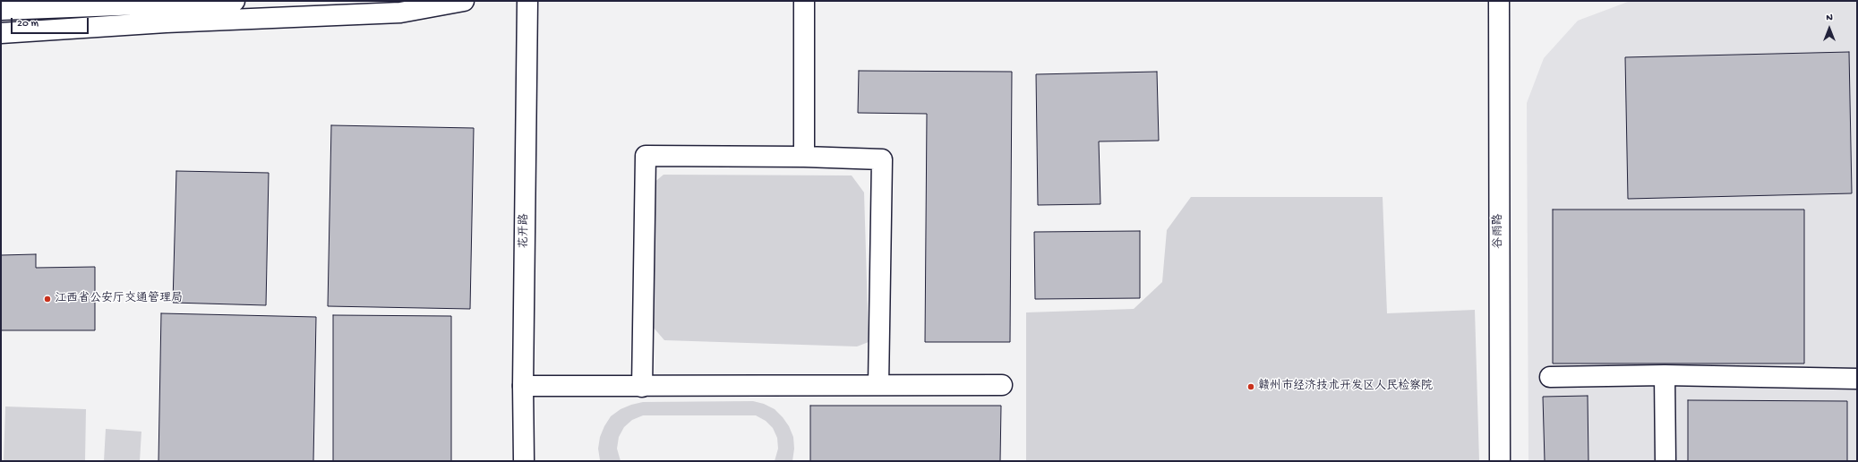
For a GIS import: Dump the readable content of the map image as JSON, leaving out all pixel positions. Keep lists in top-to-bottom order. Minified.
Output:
{"streets":{"street":["花开路","谷雨路"]},"places":["江西省公安厅交通管理局","赣州市经济技术开发区人民检察院"],"scale_bar":"20 m","north":"top"}
